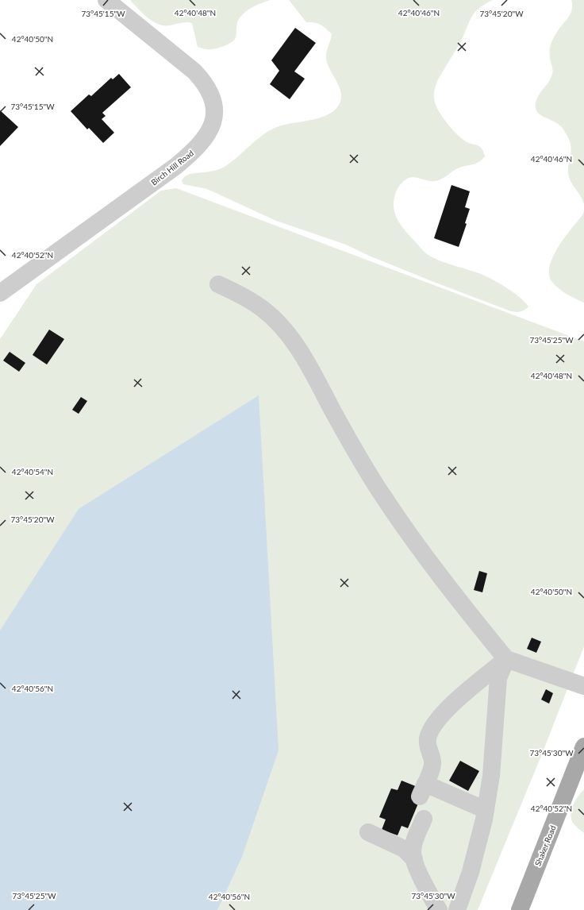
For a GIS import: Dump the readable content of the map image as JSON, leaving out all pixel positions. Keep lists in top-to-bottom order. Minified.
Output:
{"streets":{"main road":["Shaker Road"],"street":["Birch Hill Road"]},"coordinates":["42°40'48\"N","42°40'46\"N","73°45'15\"W","73°45'20\"W","42°40'50\"N","42°40'52\"N","73°45'25\"W","42°40'54\"N","42°40'56\"N","73°45'30\"W"]}
